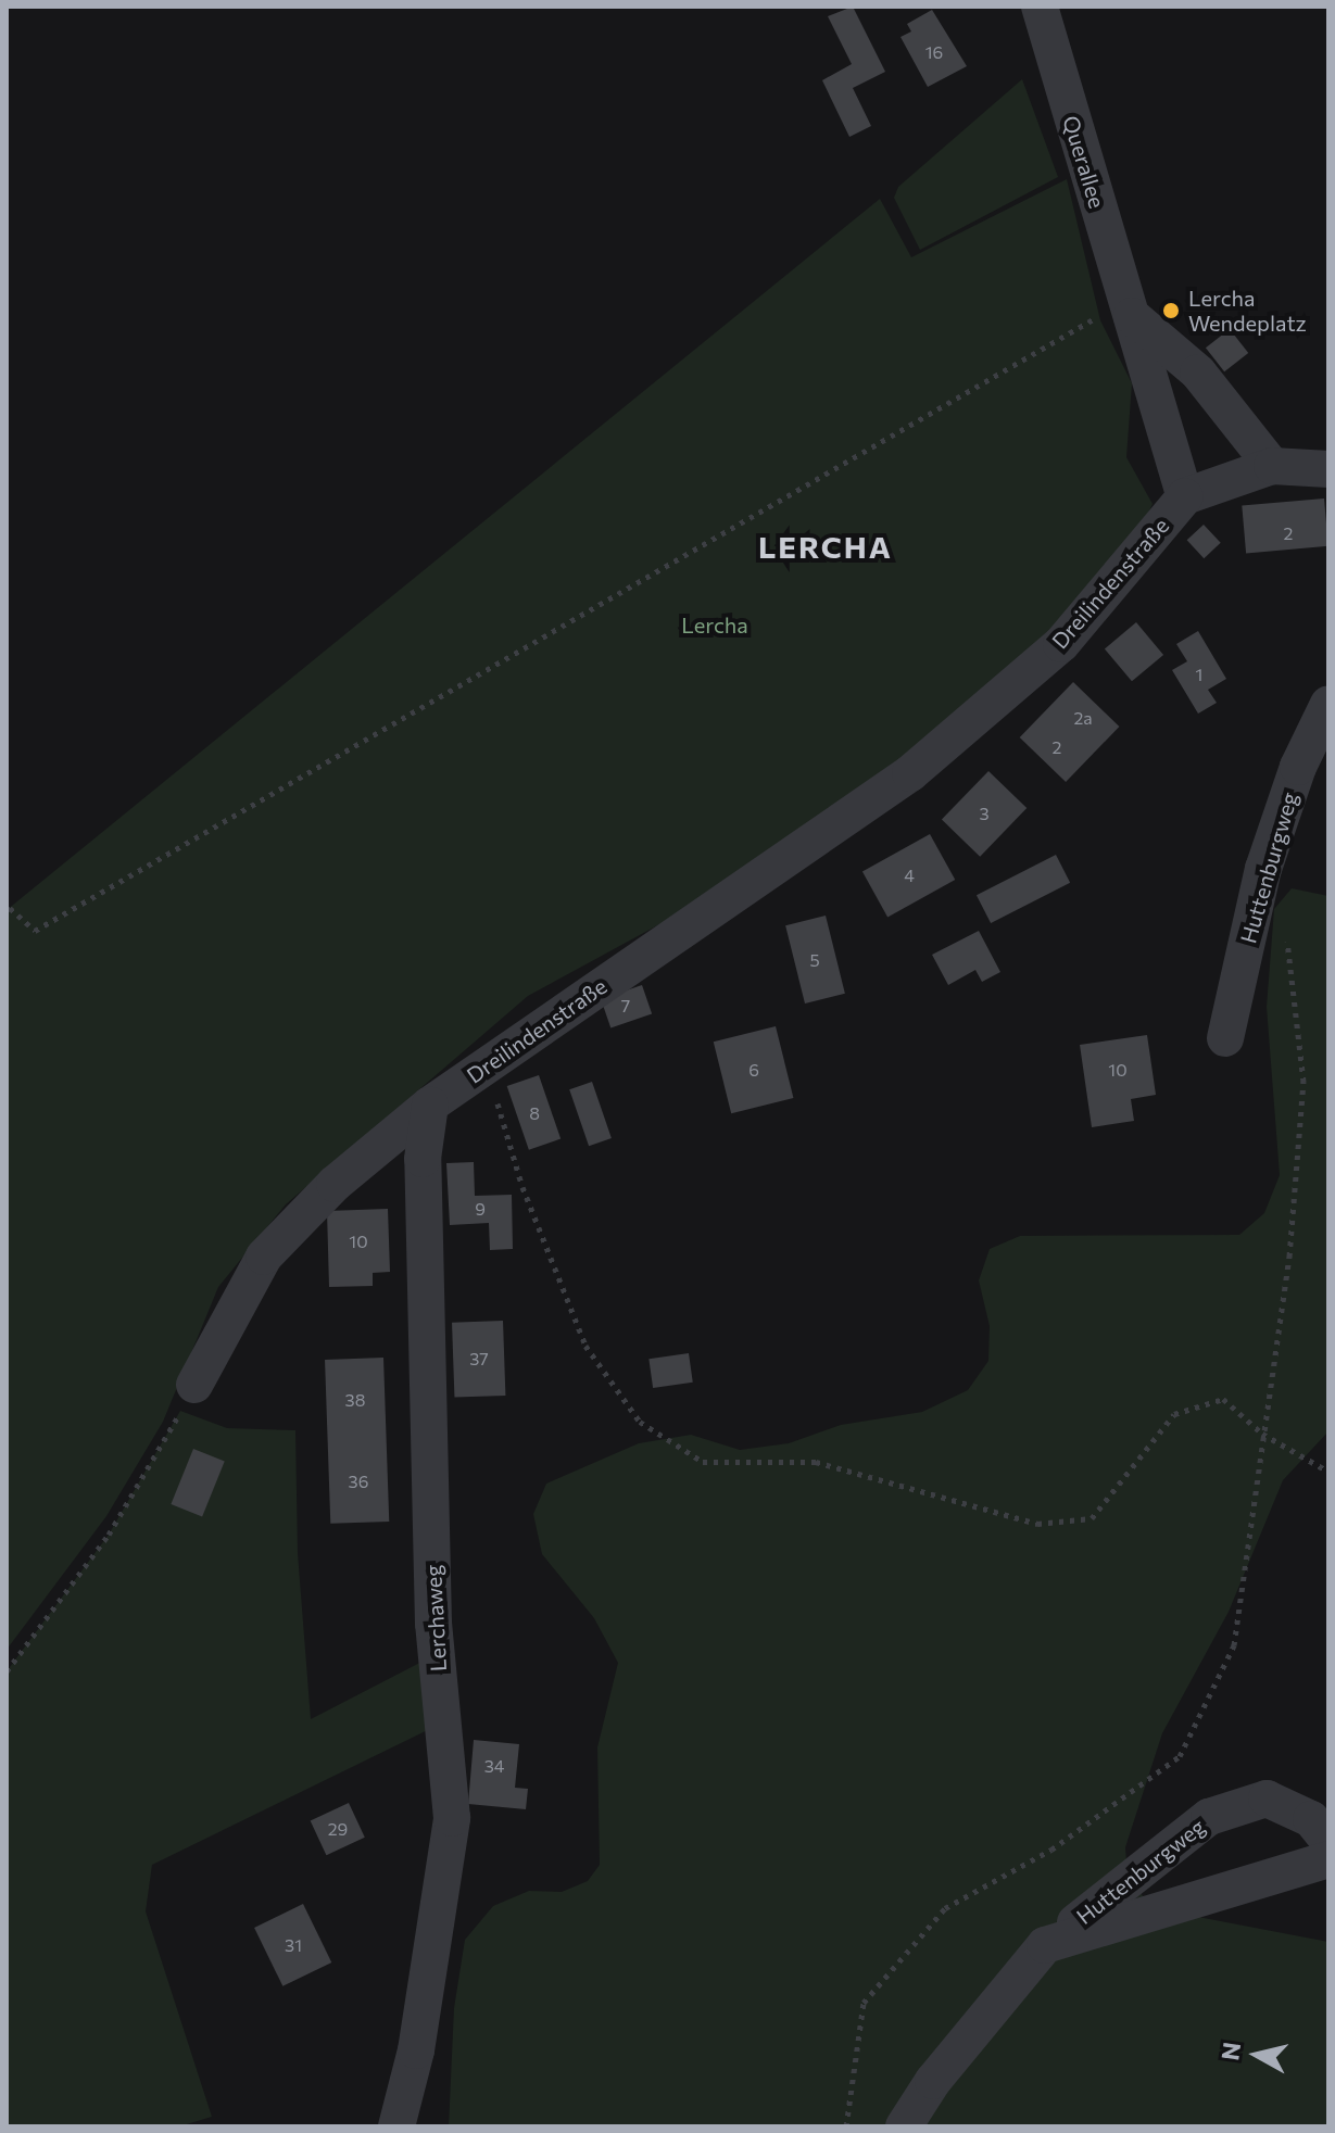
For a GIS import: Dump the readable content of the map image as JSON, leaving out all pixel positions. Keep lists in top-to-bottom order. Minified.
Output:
{"streets":{"street":["Querallee","Dreilindenstraße","Huttenburgweg","Lerchaweg"]},"crossings":[["Querallee","Dreilindenstraße"],["Dreilindenstraße","Lerchaweg"]],"districts":["LERCHA"],"parks":["Lercha"],"places":["Lercha Wendeplatz"],"house_numbers":["16","2","1","2a","2","3","4","5","7","6","10","8","9","10","37","38","36","34","29","31"],"north":"left"}
